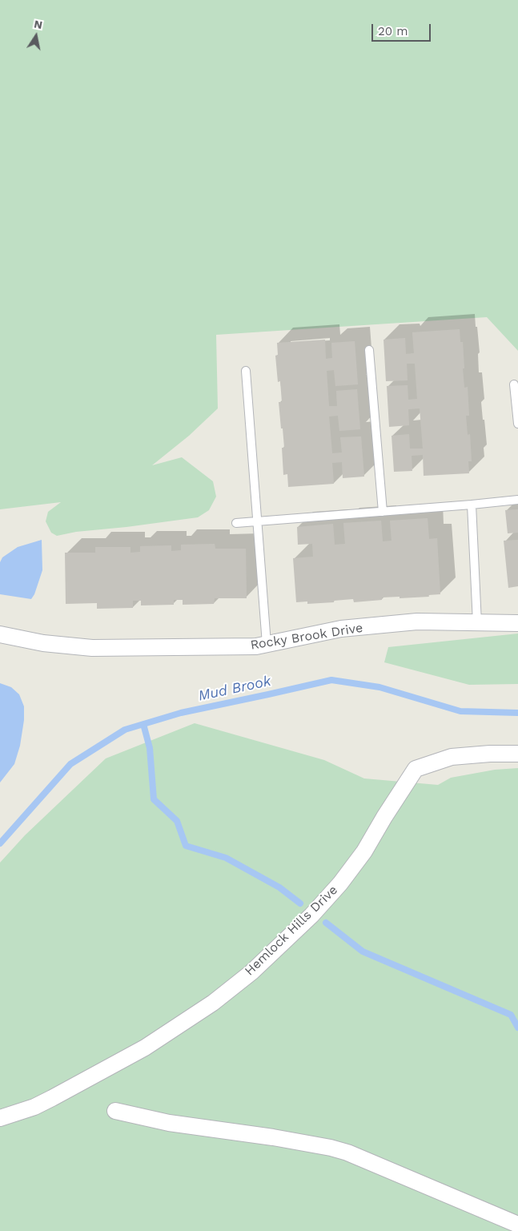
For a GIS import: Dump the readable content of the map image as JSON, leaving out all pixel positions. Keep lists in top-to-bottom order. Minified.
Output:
{"streets":{"street":["Rocky Brook Drive","Hemlock Hills Drive"]},"water":["Mud Brook"],"scale_bar":"20 m","north":"top"}
